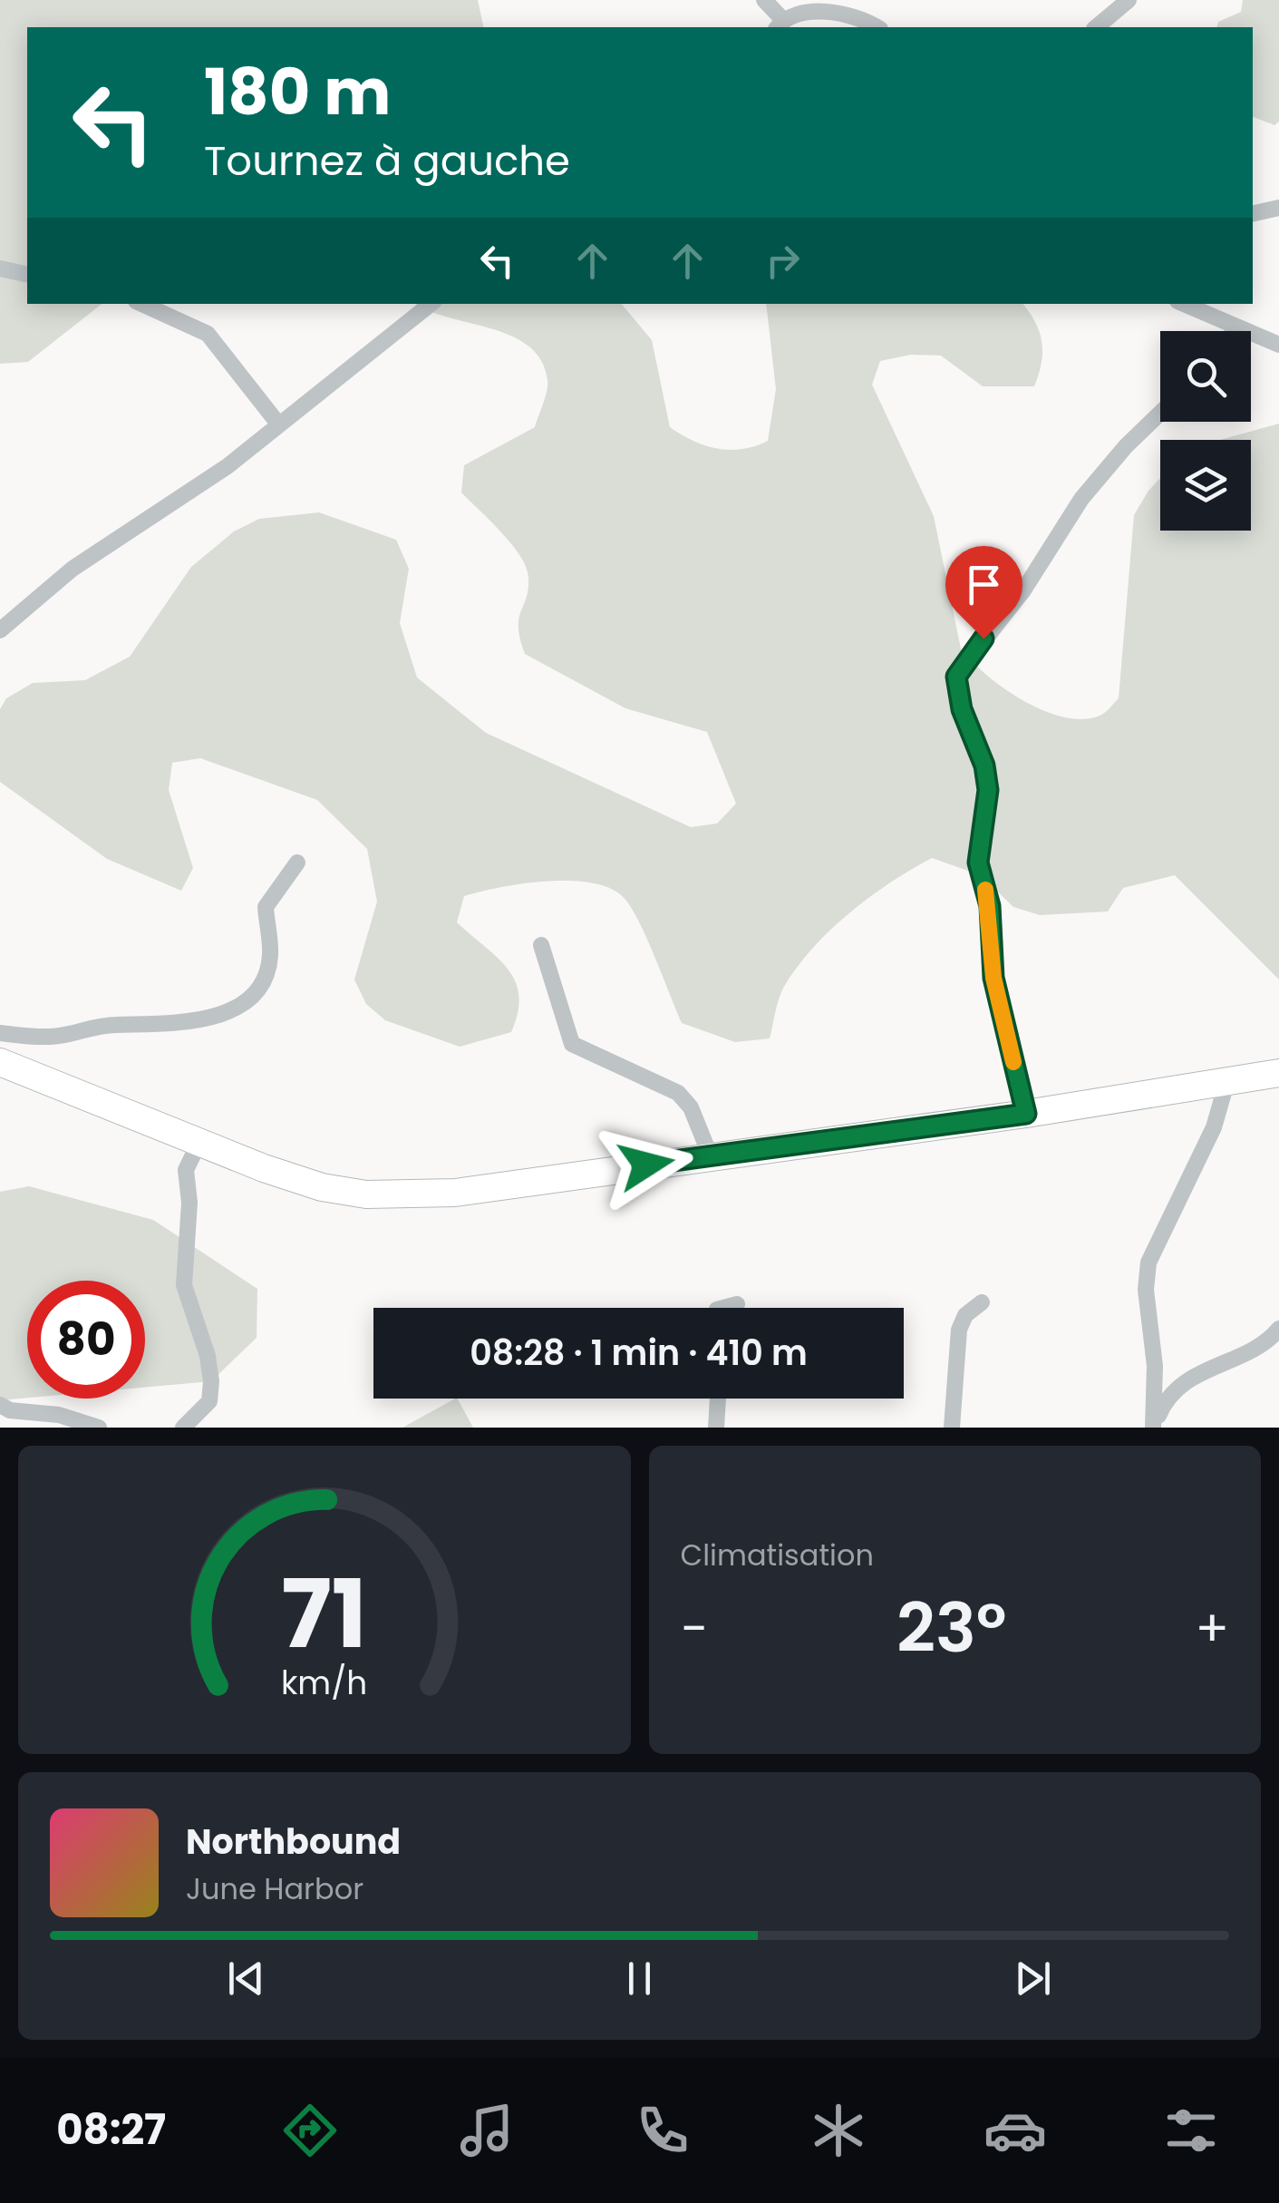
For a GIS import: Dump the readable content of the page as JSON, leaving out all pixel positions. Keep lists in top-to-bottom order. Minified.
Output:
{"page":{"turn":["180 m","Tournez à gauche"],"limit":"80","trip":"08:28 · 1 min · 410 m","tile":"Climatisation","heat":["−","23°","+"],"song":["Northbound","June Harbor"],"tabs":"08:27","gauge":["71","km/h"]}}
